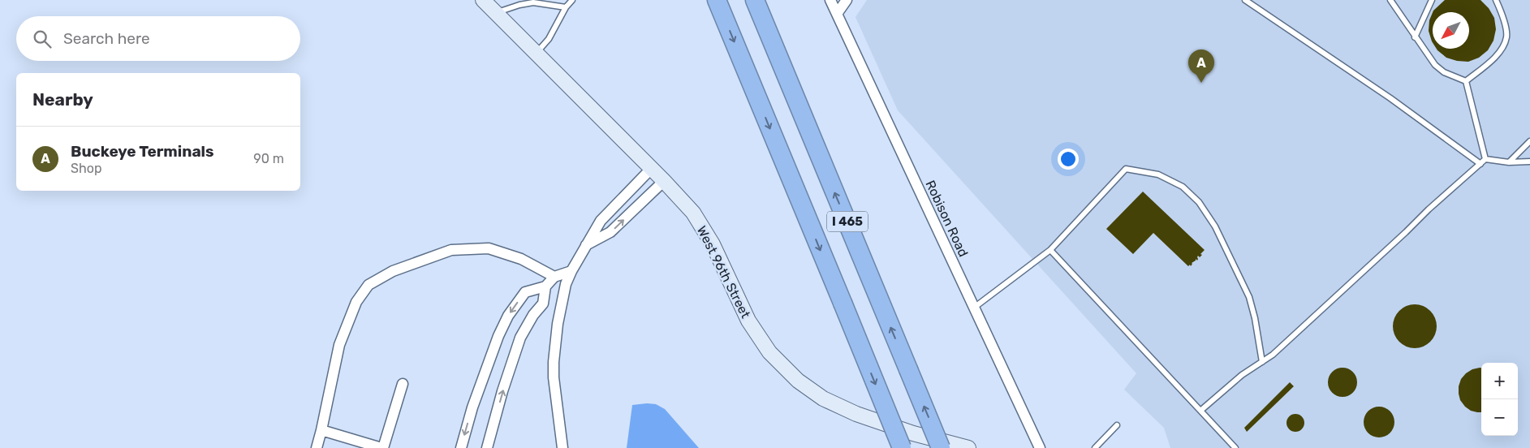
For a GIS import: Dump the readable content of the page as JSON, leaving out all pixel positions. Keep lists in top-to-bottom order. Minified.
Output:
{"streets":{"highway":["I 465"],"street":["Robison Road","West 96th Street"]},"north":"bottom left","page":{"search":"Search here","pins":"A","heading":"Nearby","list":[{"mark":"A","name":"Buckeye Terminals","note":"Shop","value":"90 m"}],"map_buttons":["+","−"]}}
